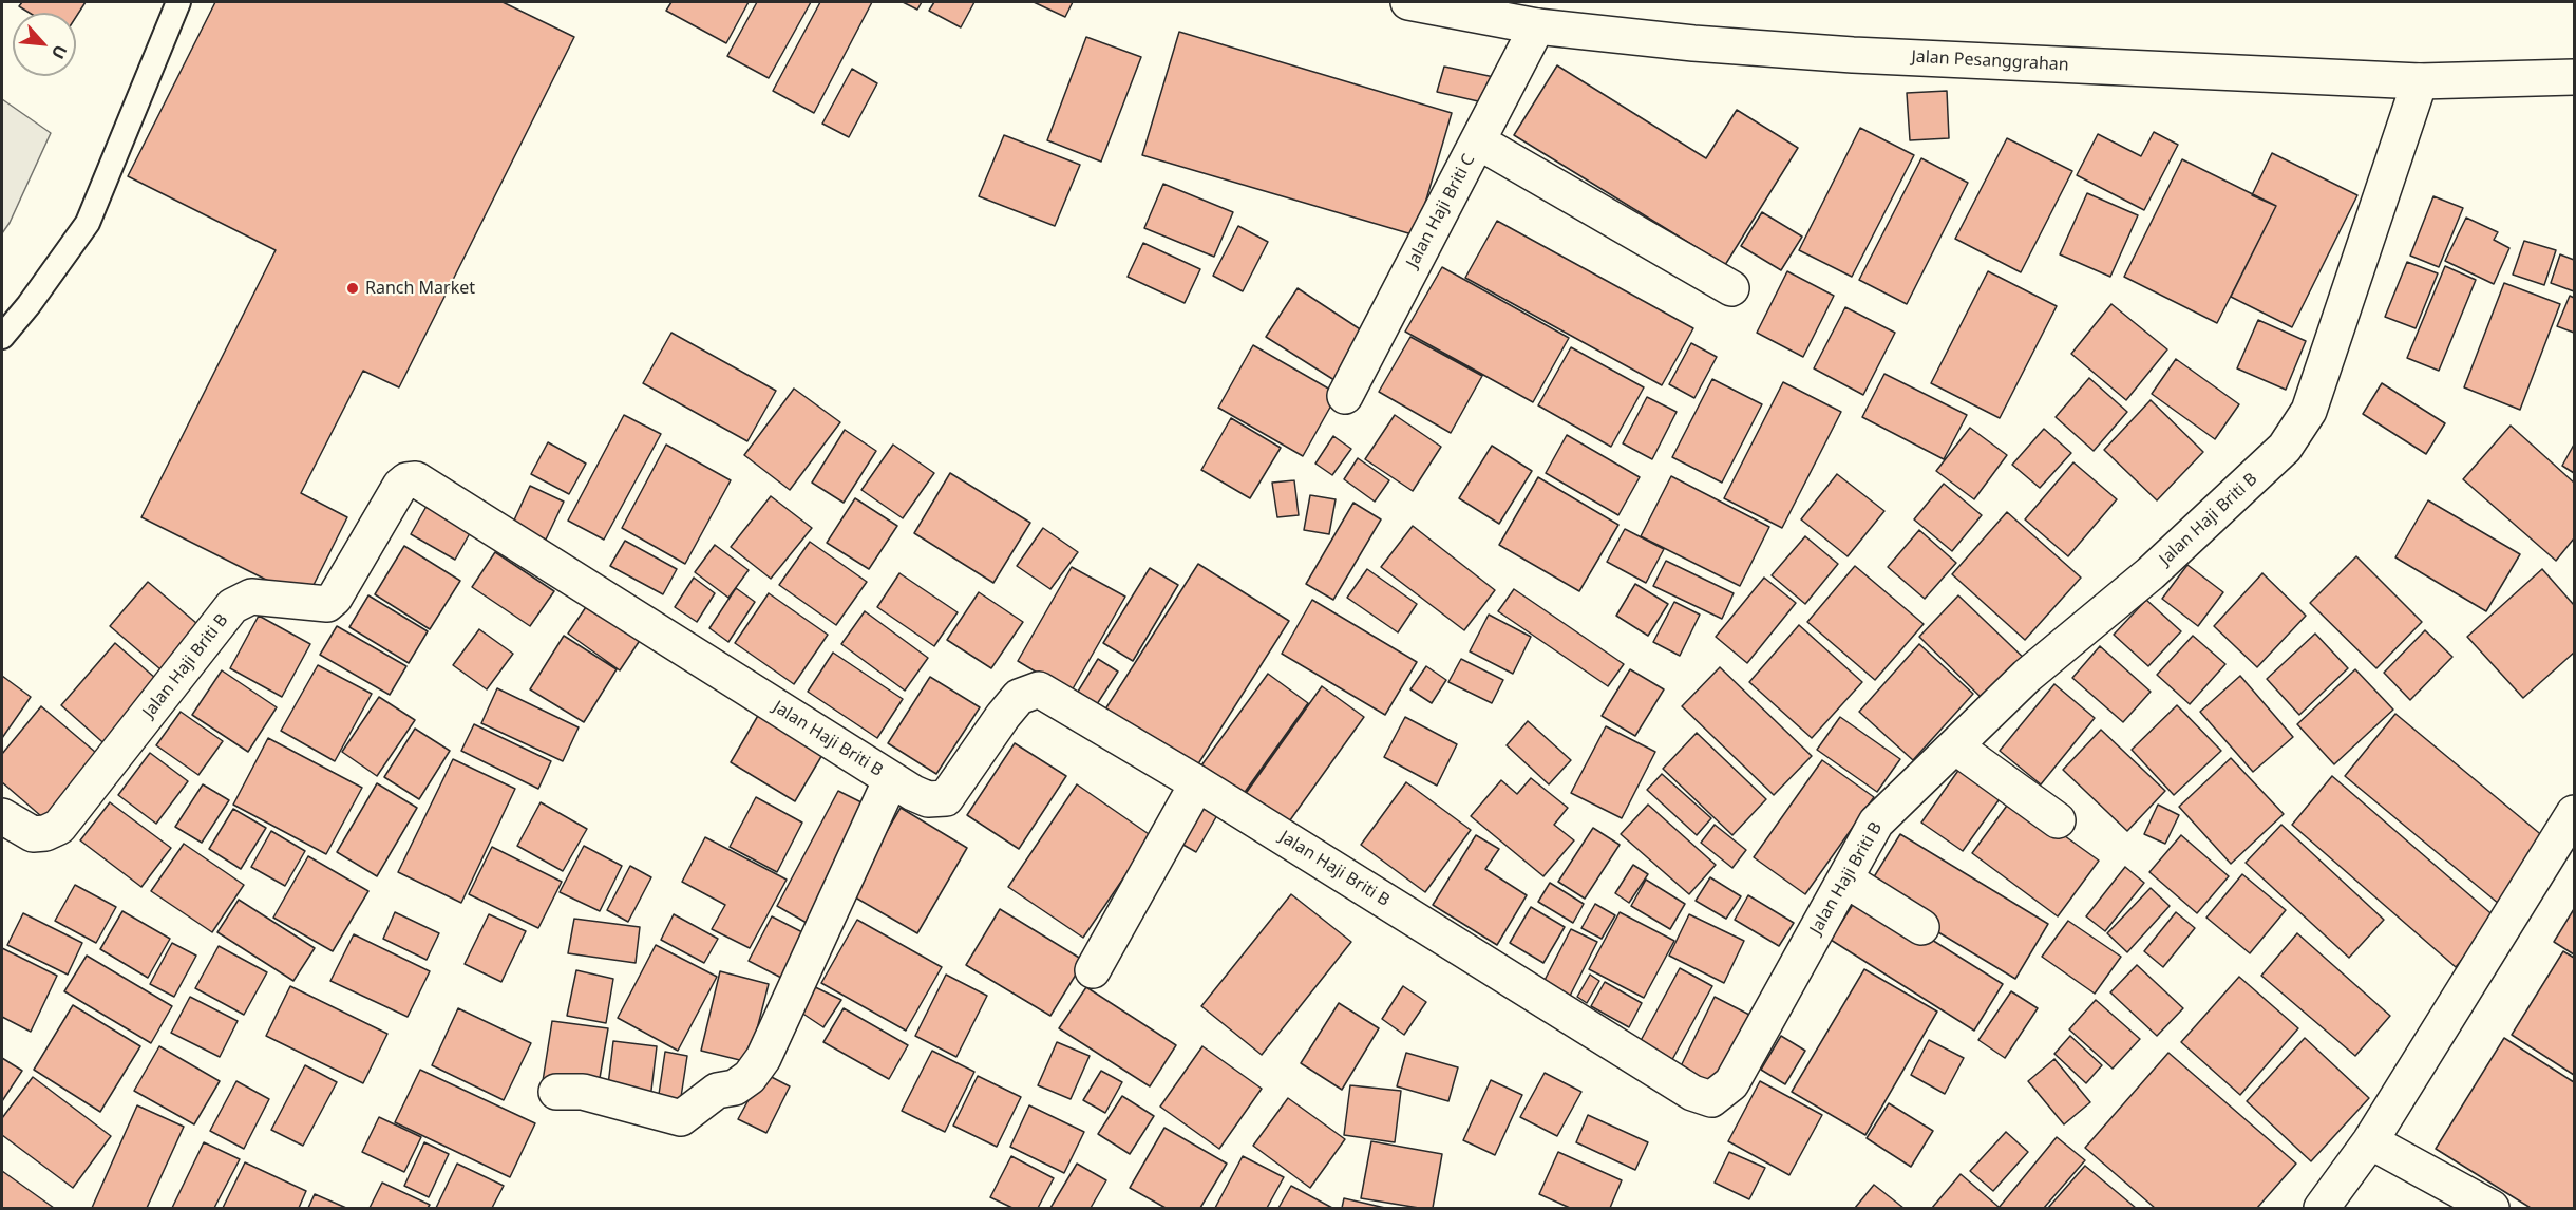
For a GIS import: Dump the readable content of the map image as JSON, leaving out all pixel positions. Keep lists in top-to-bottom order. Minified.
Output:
{"streets":{"street":["Jalan Pesanggrahan","Jalan Haji Briti C","Jalan Haji Briti B"]},"crossings":[["Jalan Pesanggrahan","Jalan Haji Briti C"],["Jalan Pesanggrahan","Jalan Haji Briti B"]],"places":["Ranch Market"],"north":"bottom right"}
